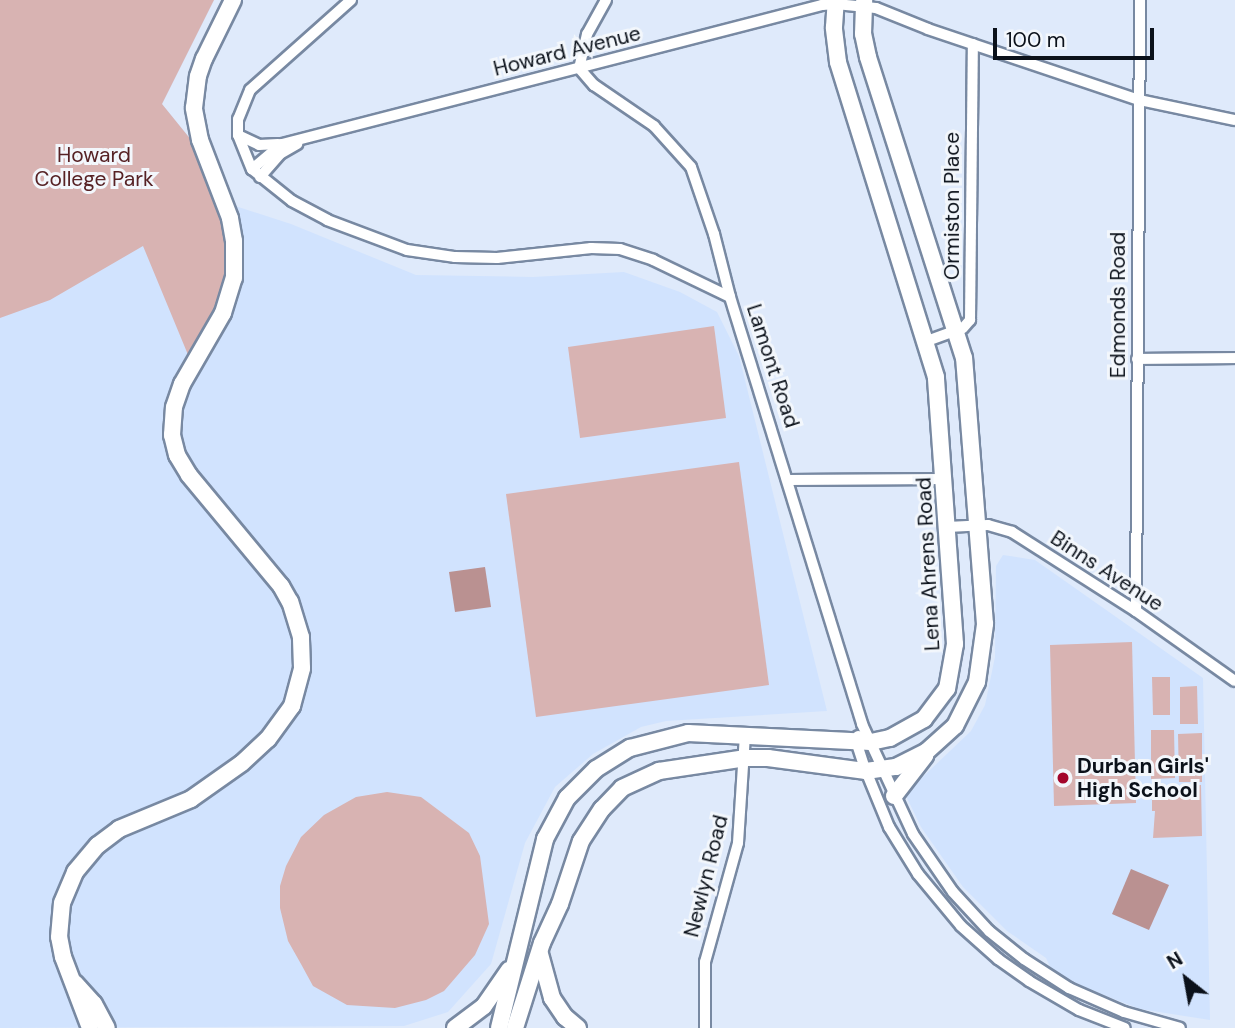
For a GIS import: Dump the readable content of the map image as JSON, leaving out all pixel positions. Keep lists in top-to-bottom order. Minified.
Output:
{"streets":{"main road":["Lena Ahrens Road"],"street":["Howard Avenue","Ormiston Place","Edmonds Road","Lamont Road","Binns Avenue","Newlyn Road"]},"crossings":[["Howard Avenue","Ormiston Place"],["Howard Avenue","Edmonds Road"],["Howard Avenue","Lamont Road"],["Howard Avenue","Lena Ahrens Road"],["Edmonds Road","Binns Avenue"],["Lamont Road","Lena Ahrens Road"],["Lena Ahrens Road","Binns Avenue"],["Lena Ahrens Road","Newlyn Road"]],"parks":["Howard College Park"],"places":["Durban Girls' High School"],"scale_bar":"100 m","north":"top left"}
